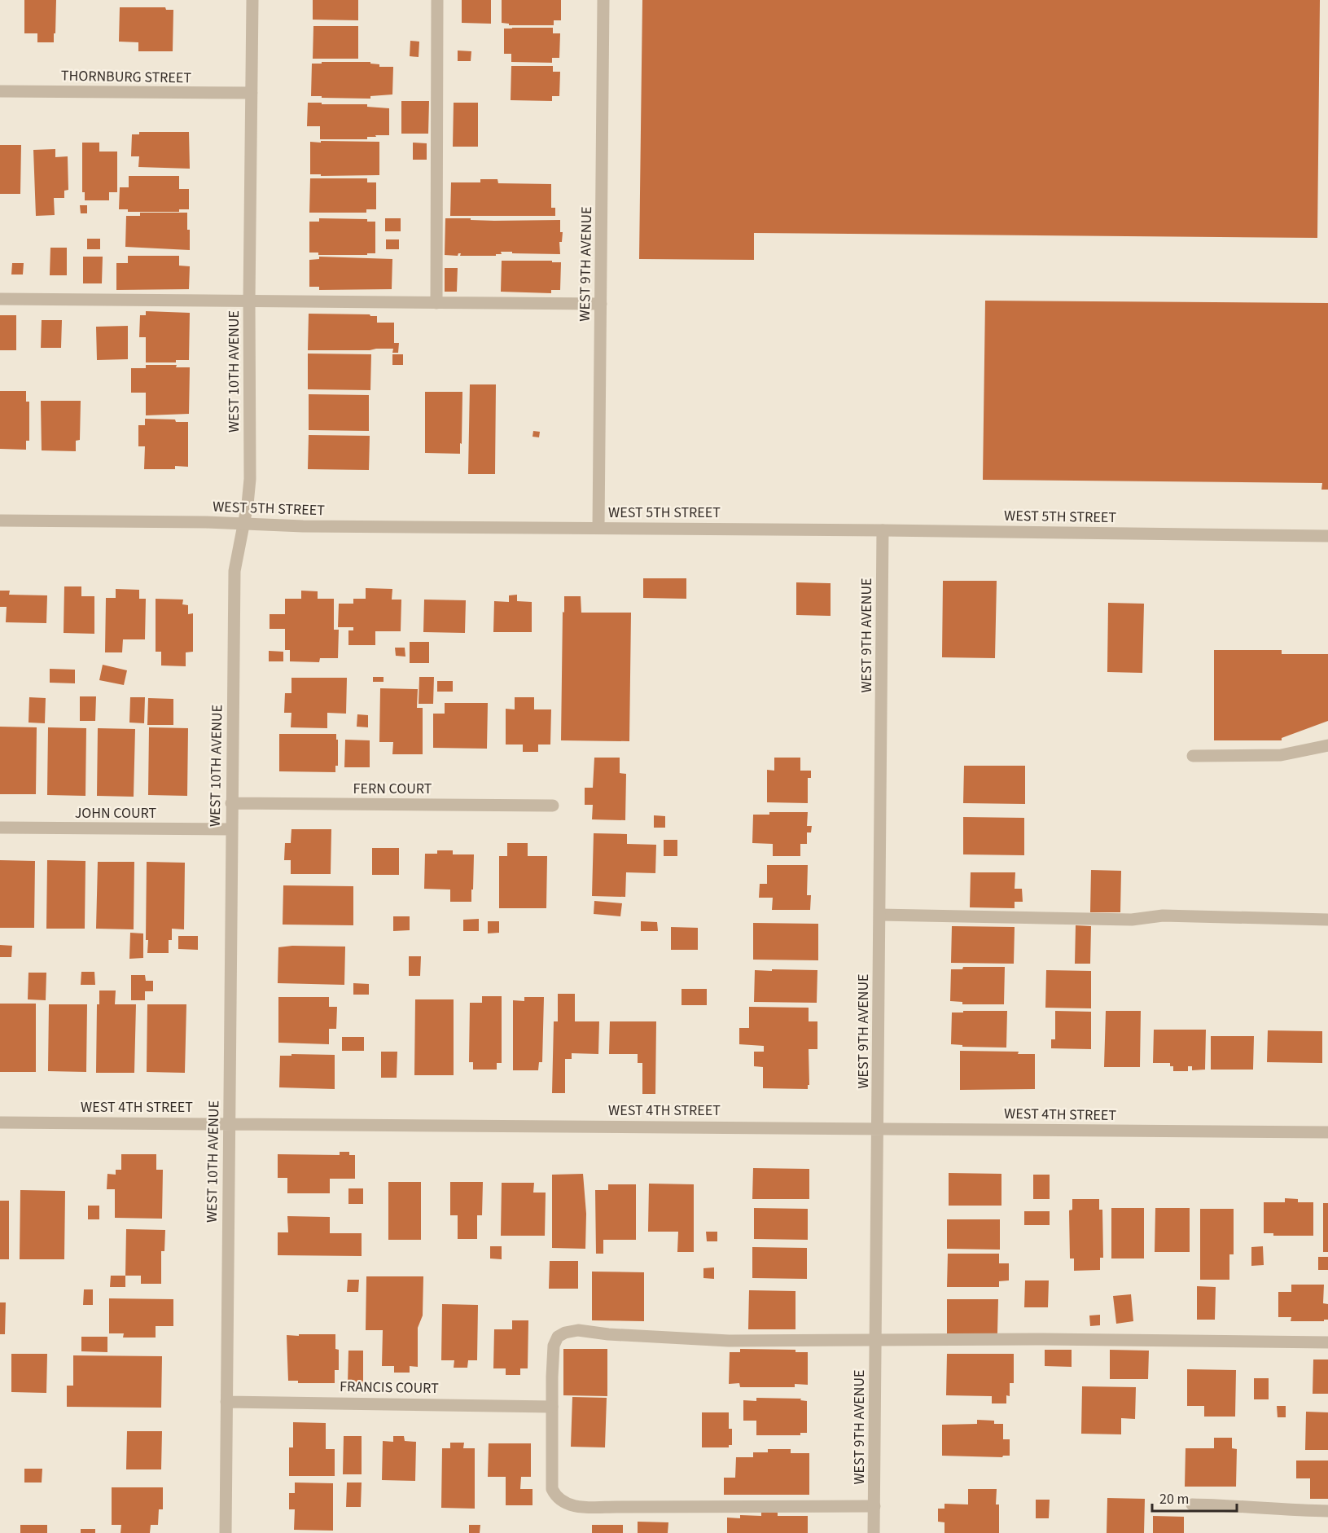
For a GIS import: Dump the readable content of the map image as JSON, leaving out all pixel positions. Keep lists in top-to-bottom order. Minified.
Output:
{"streets":{"street":["THORNBURG STREET","WEST 9TH AVENUE","WEST 10TH AVENUE","WEST 5TH STREET","FERN COURT","JOHN COURT","WEST 4TH STREET","FRANCIS COURT"]},"crossings":[["THORNBURG STREET","WEST 10TH AVENUE"],["WEST 9TH AVENUE","WEST 5TH STREET"],["WEST 9TH AVENUE","WEST 4TH STREET"],["WEST 10TH AVENUE","WEST 5TH STREET"],["WEST 10TH AVENUE","FERN COURT"],["WEST 10TH AVENUE","JOHN COURT"],["WEST 10TH AVENUE","WEST 4TH STREET"],["WEST 10TH AVENUE","FRANCIS COURT"]],"scale_bar":"20 m"}
